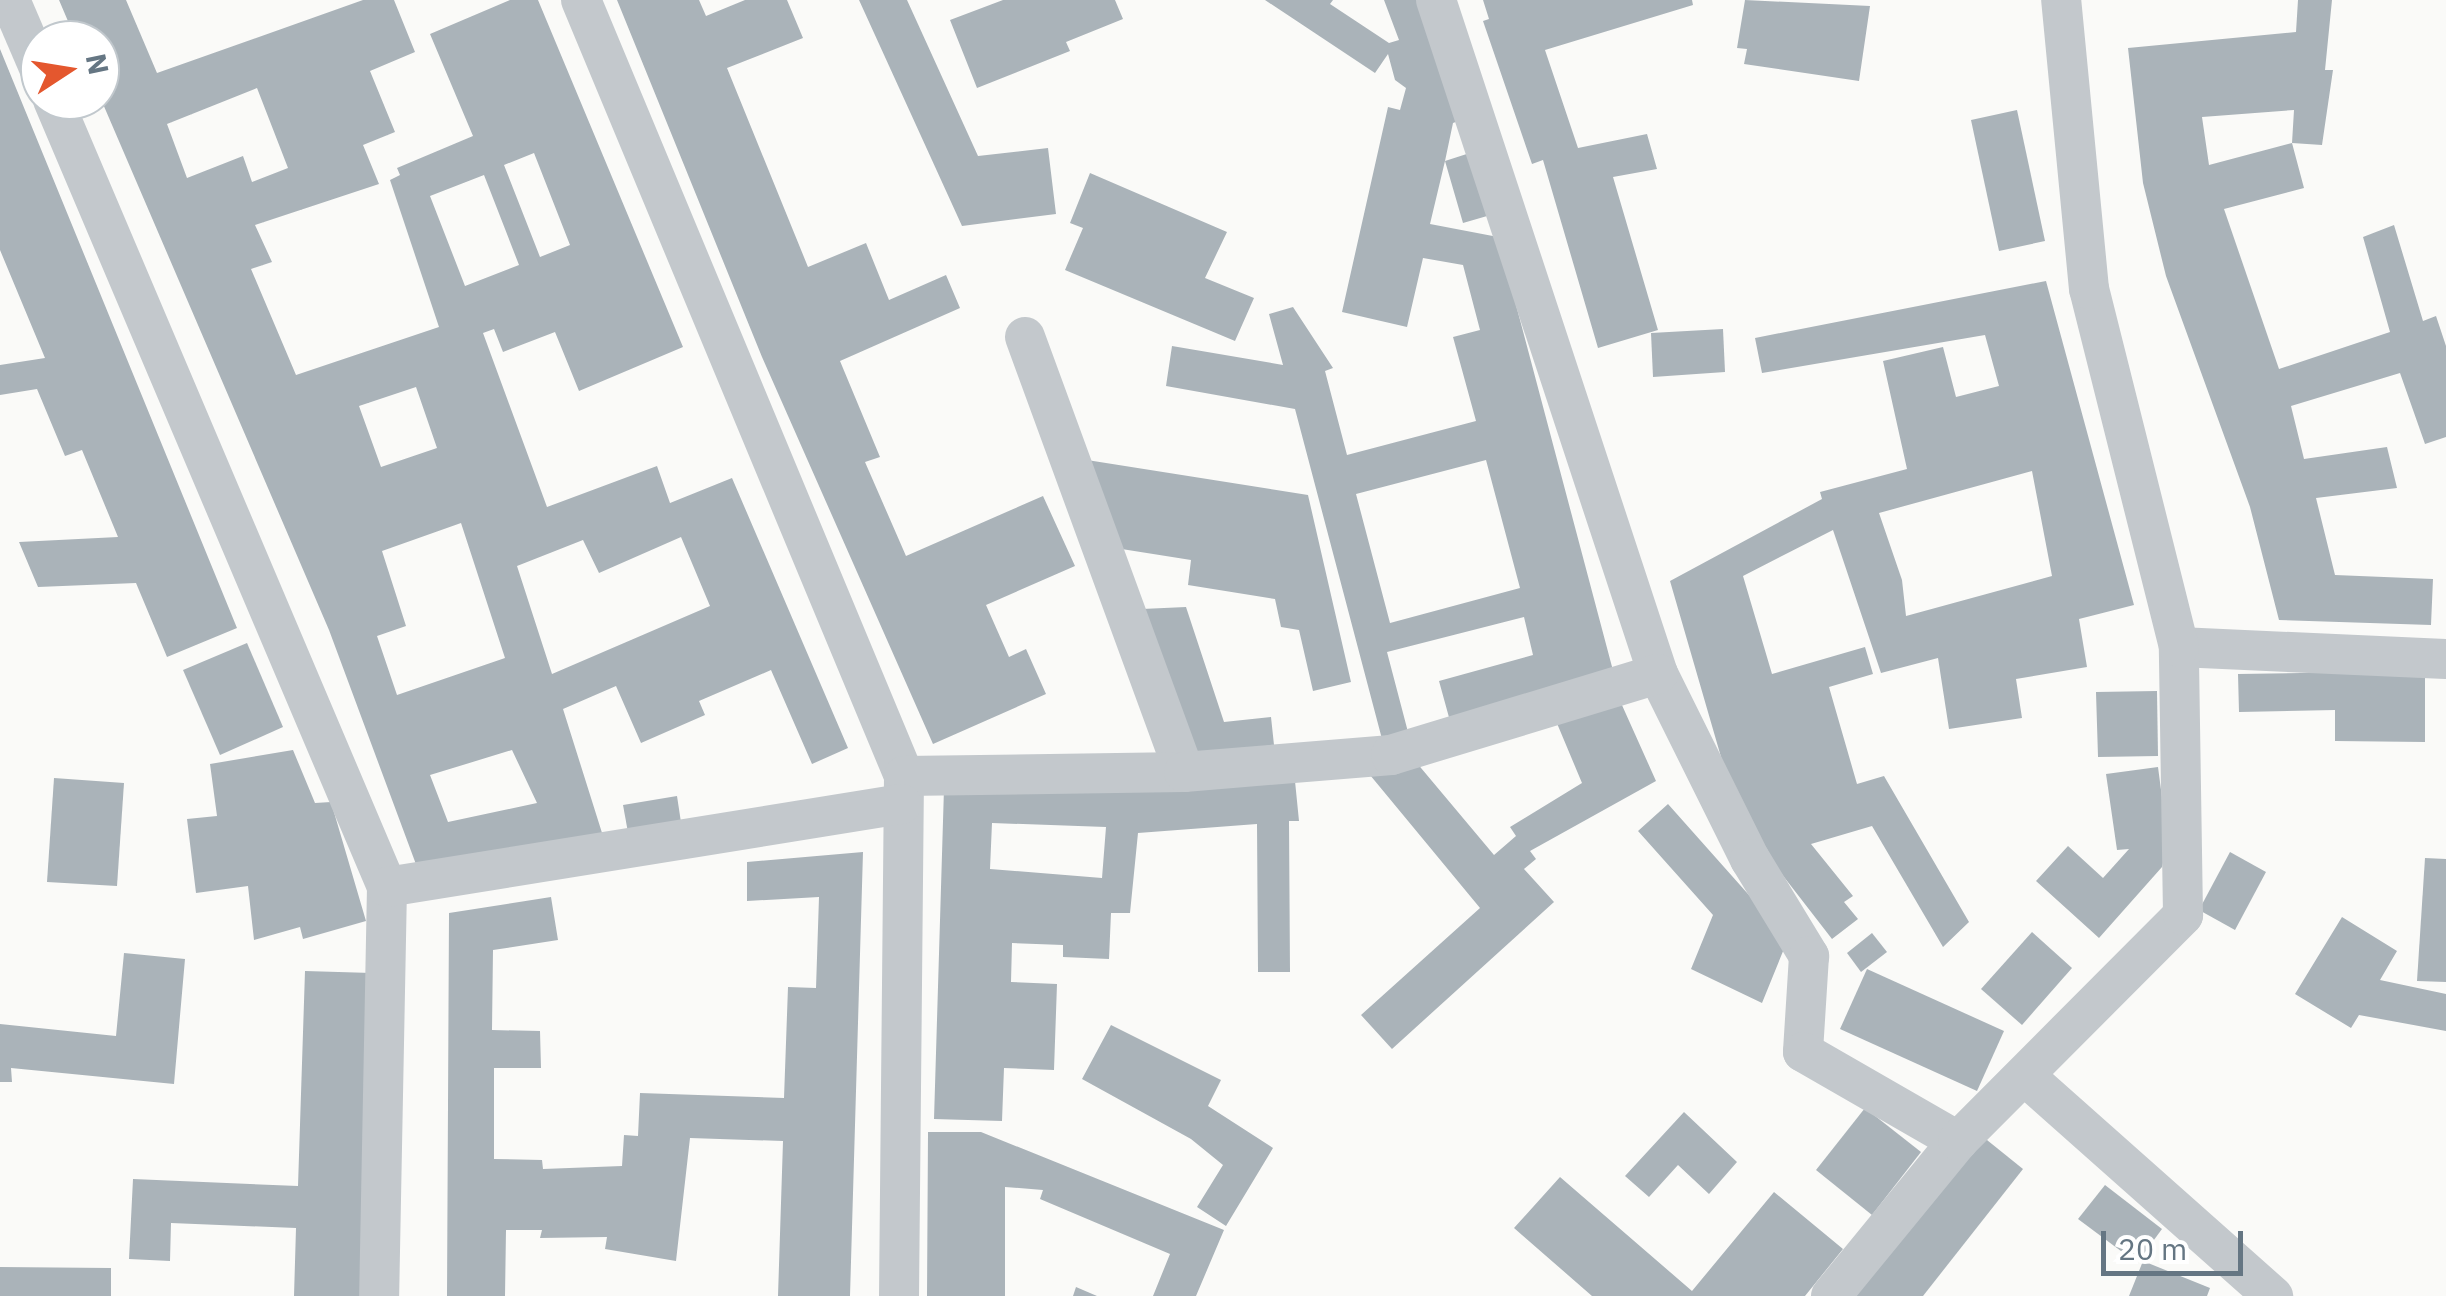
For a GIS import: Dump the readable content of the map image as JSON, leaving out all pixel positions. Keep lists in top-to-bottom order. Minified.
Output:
{"scale_bar":"20 m","north":"right"}
